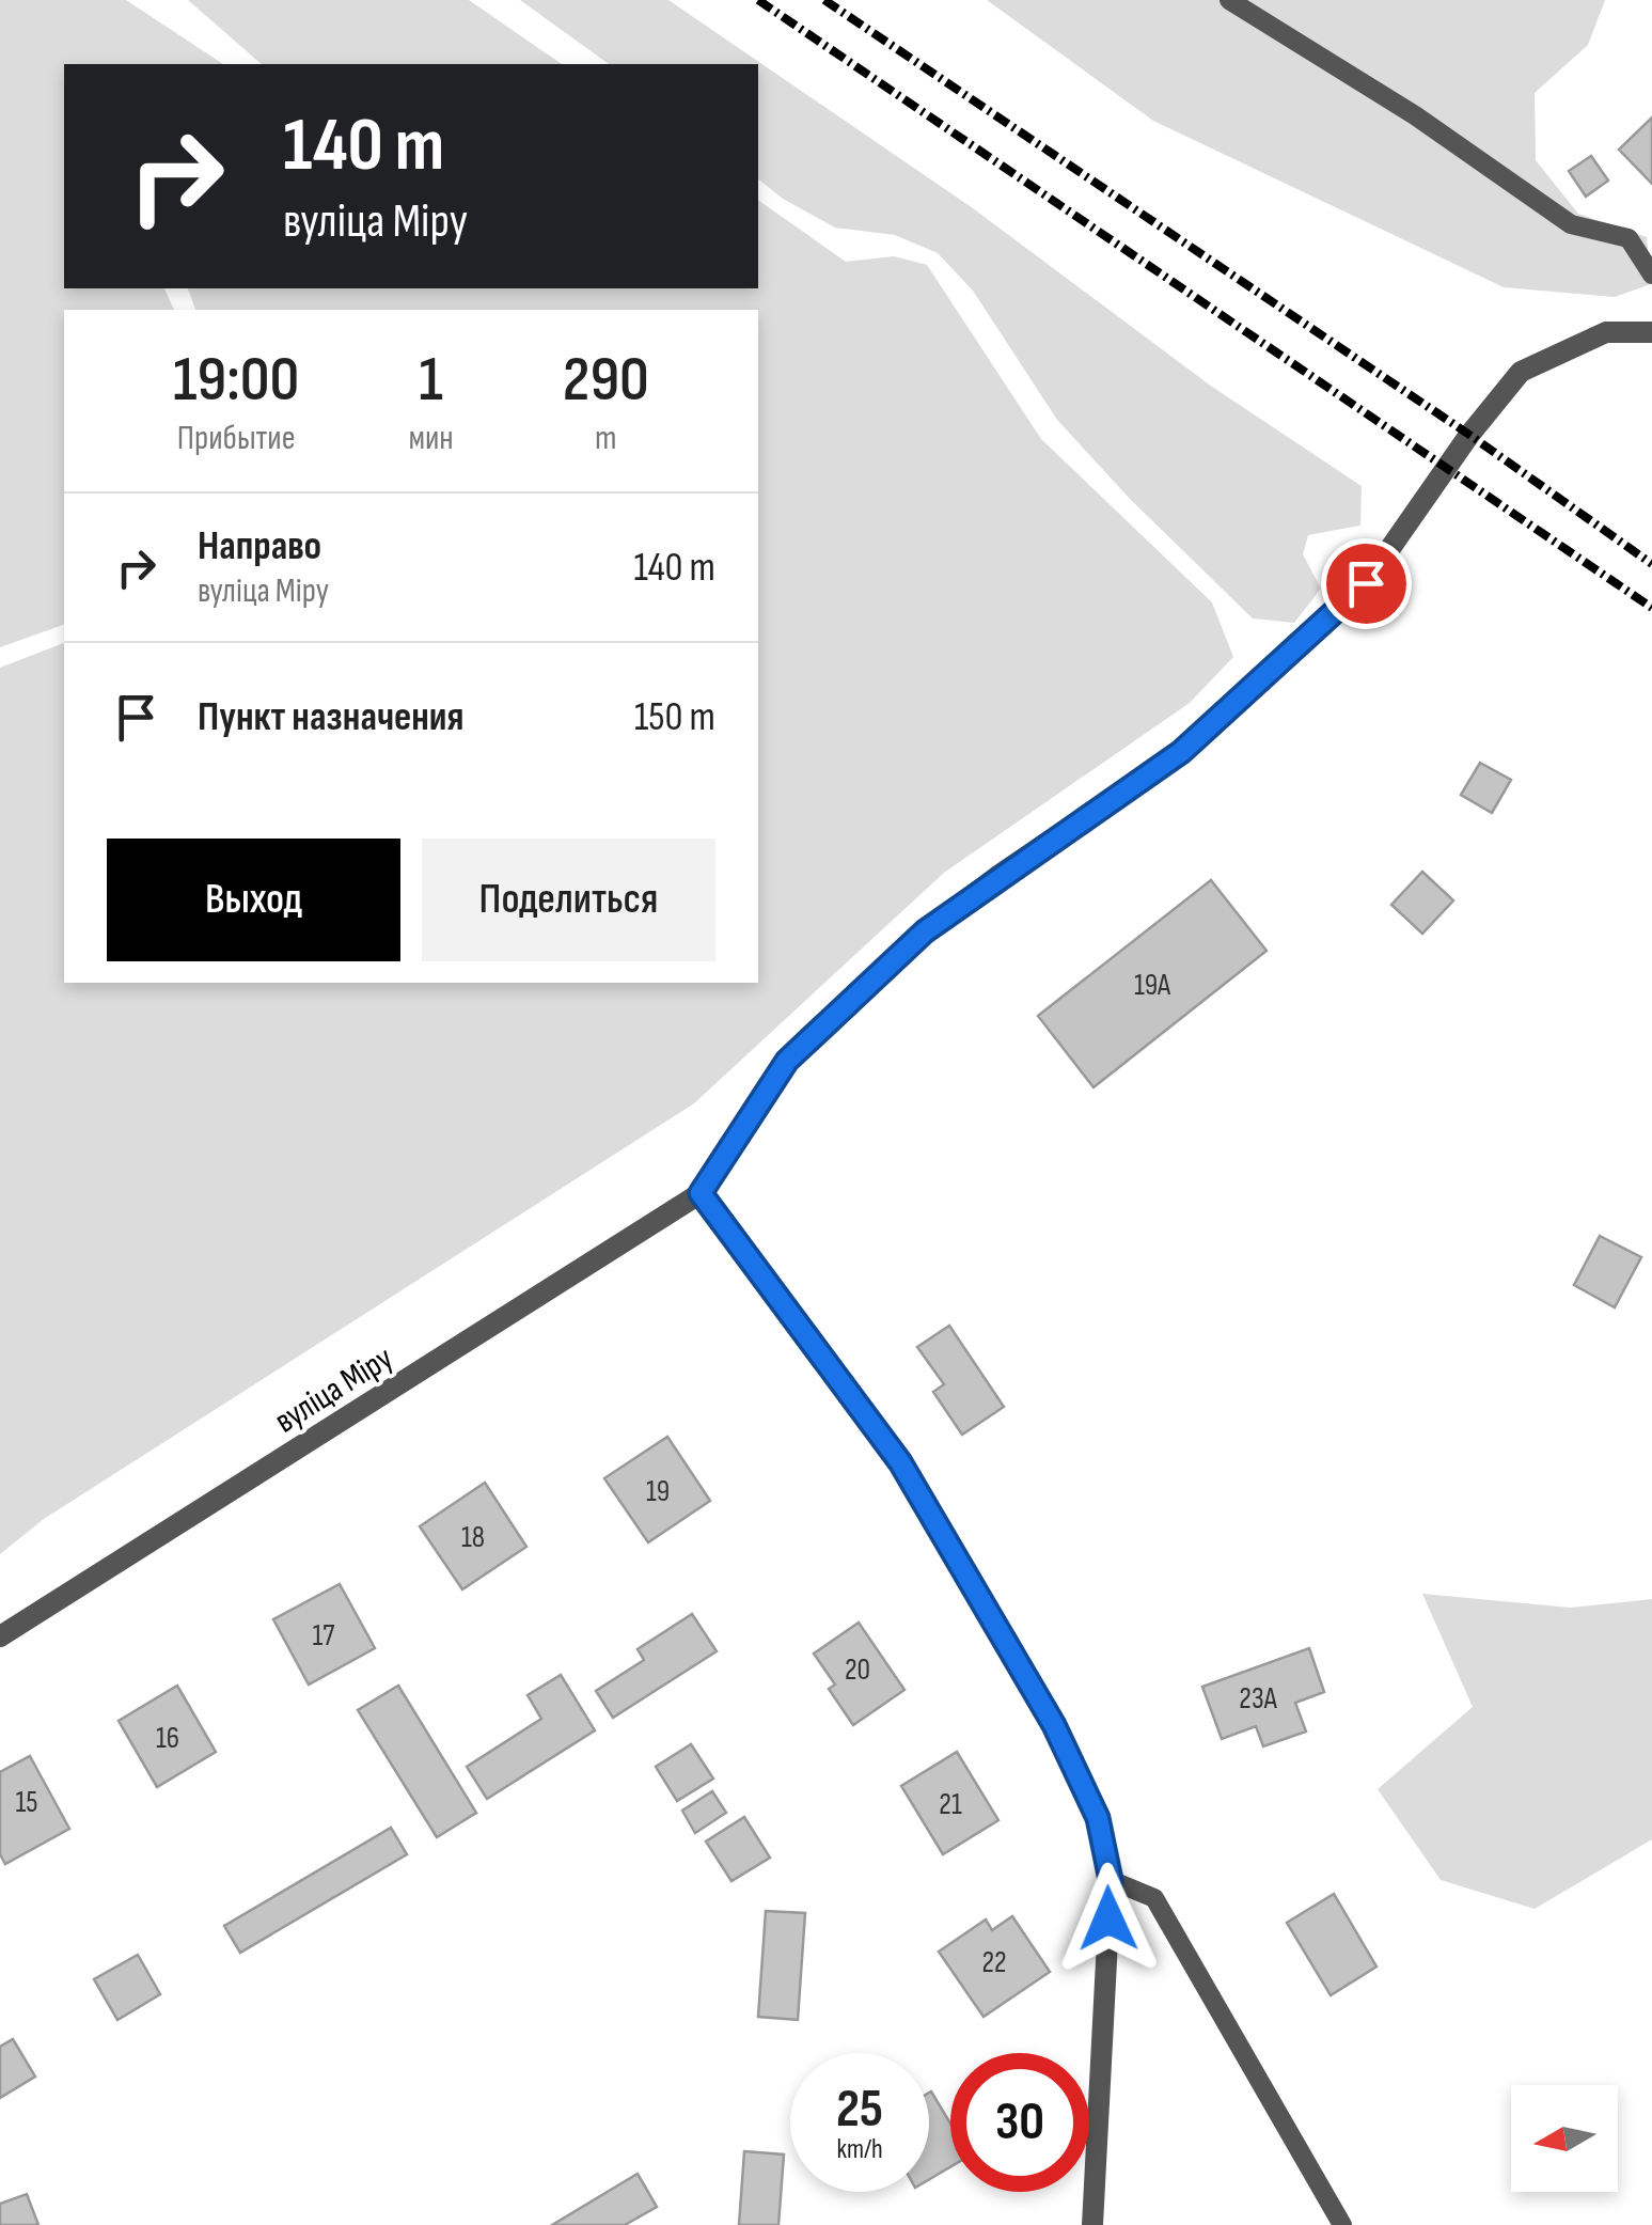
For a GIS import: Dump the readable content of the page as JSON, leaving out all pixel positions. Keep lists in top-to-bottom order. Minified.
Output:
{"streets":{"street":["вуліца Міру"]},"house_numbers":["19А","19","18","17","20","23А","16","15","21","22"],"north":"left","page":{"turn":["140 m","вуліца Міру"],"eta":["19:00","Прибытие","1","мин","290","m"],"list":[{"name":"Направо","note":"вуліца Міру","value":"140 m"},{"name":"Пункт назначения","value":"150 m"}],"buttons":["Выход","Поделиться"],"speed":"25 km/h","limit":"30"}}
